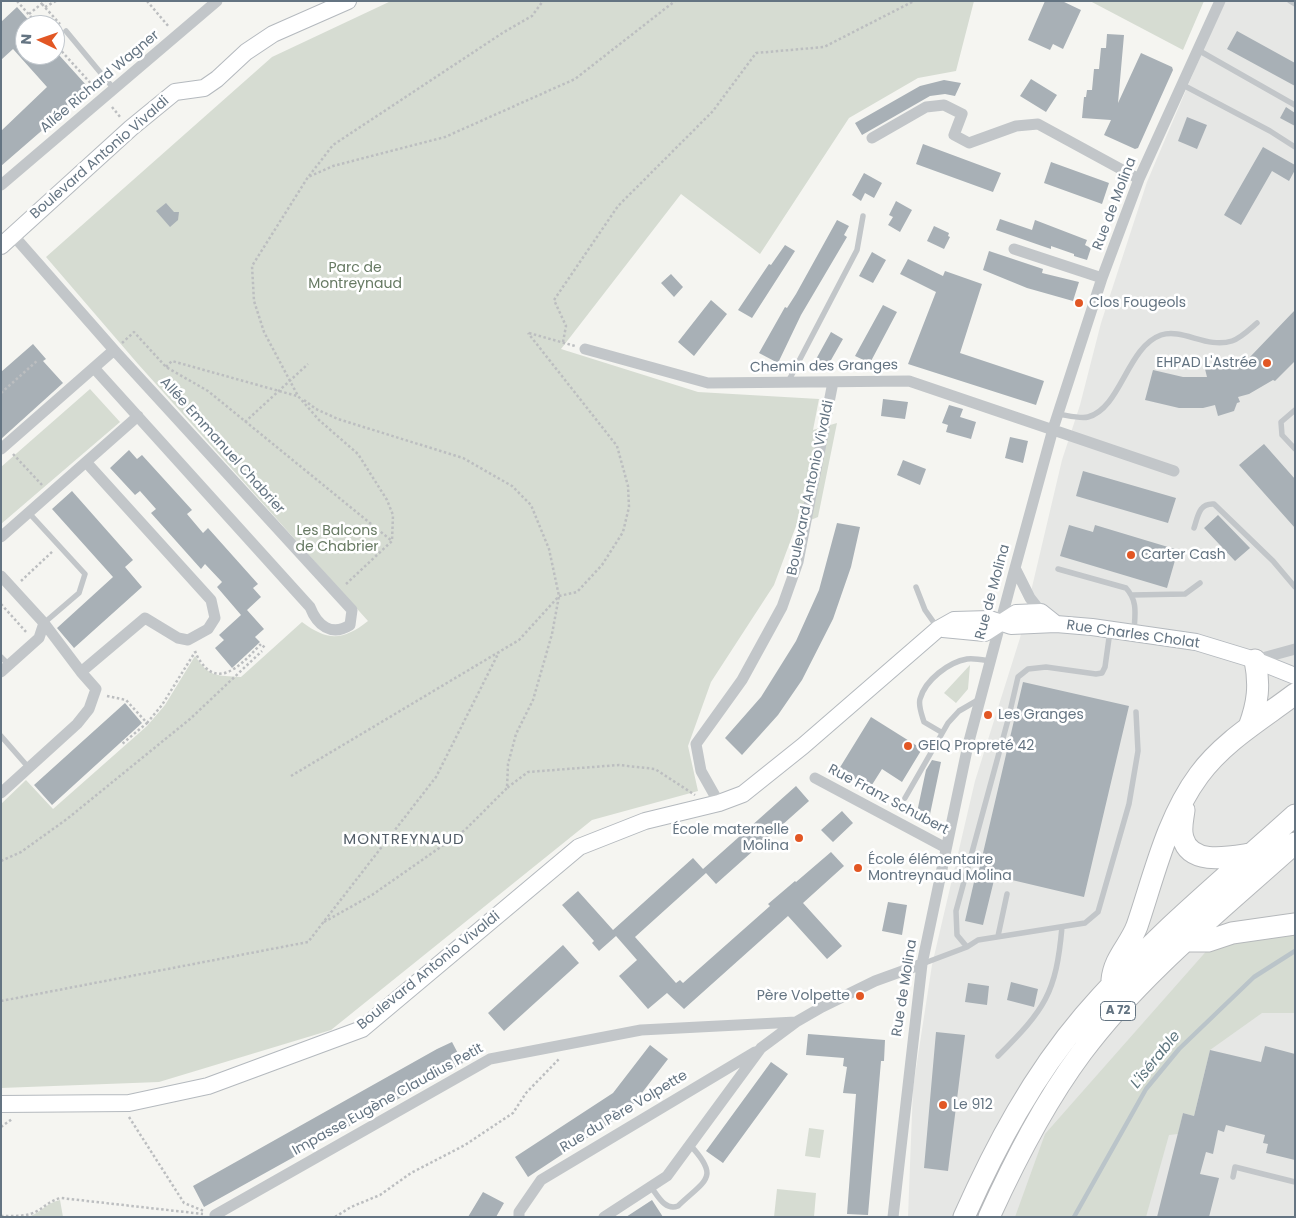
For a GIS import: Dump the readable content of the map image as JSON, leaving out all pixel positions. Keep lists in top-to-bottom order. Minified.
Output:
{"streets":{"highway":["A 72"],"street":["Allée Richard Wagner","Boulevard Antonio Vivaldi","Rue de Molina","Chemin des Granges","Allée Emmanuel Chabrier","Rue Charles Cholat","Rue Franz Schubert","Impasse Eugène Claudius Petit","Rue du Père Volpette"]},"crossings":[["Boulevard Antonio Vivaldi","Chemin des Granges"],["Rue de Molina","Chemin des Granges"],["Rue de Molina","Rue Charles Cholat"],["Rue de Molina","Rue Franz Schubert"],["Rue de Molina","Rue du Père Volpette"],["Impasse Eugène Claudius Petit","Rue du Père Volpette"]],"districts":["MONTREYNAUD"],"water":["L'isérable"],"parks":["Parc de Montreynaud","Les Balcons de Chabrier"],"places":["Clos Fougeols","EHPAD L'Astrée","Carter Cash","Les Granges","GEIQ Propreté 42","École maternelle Molina","École élémentaire Montreynaud Molina","Père Volpette","Le 912"],"north":"left"}
